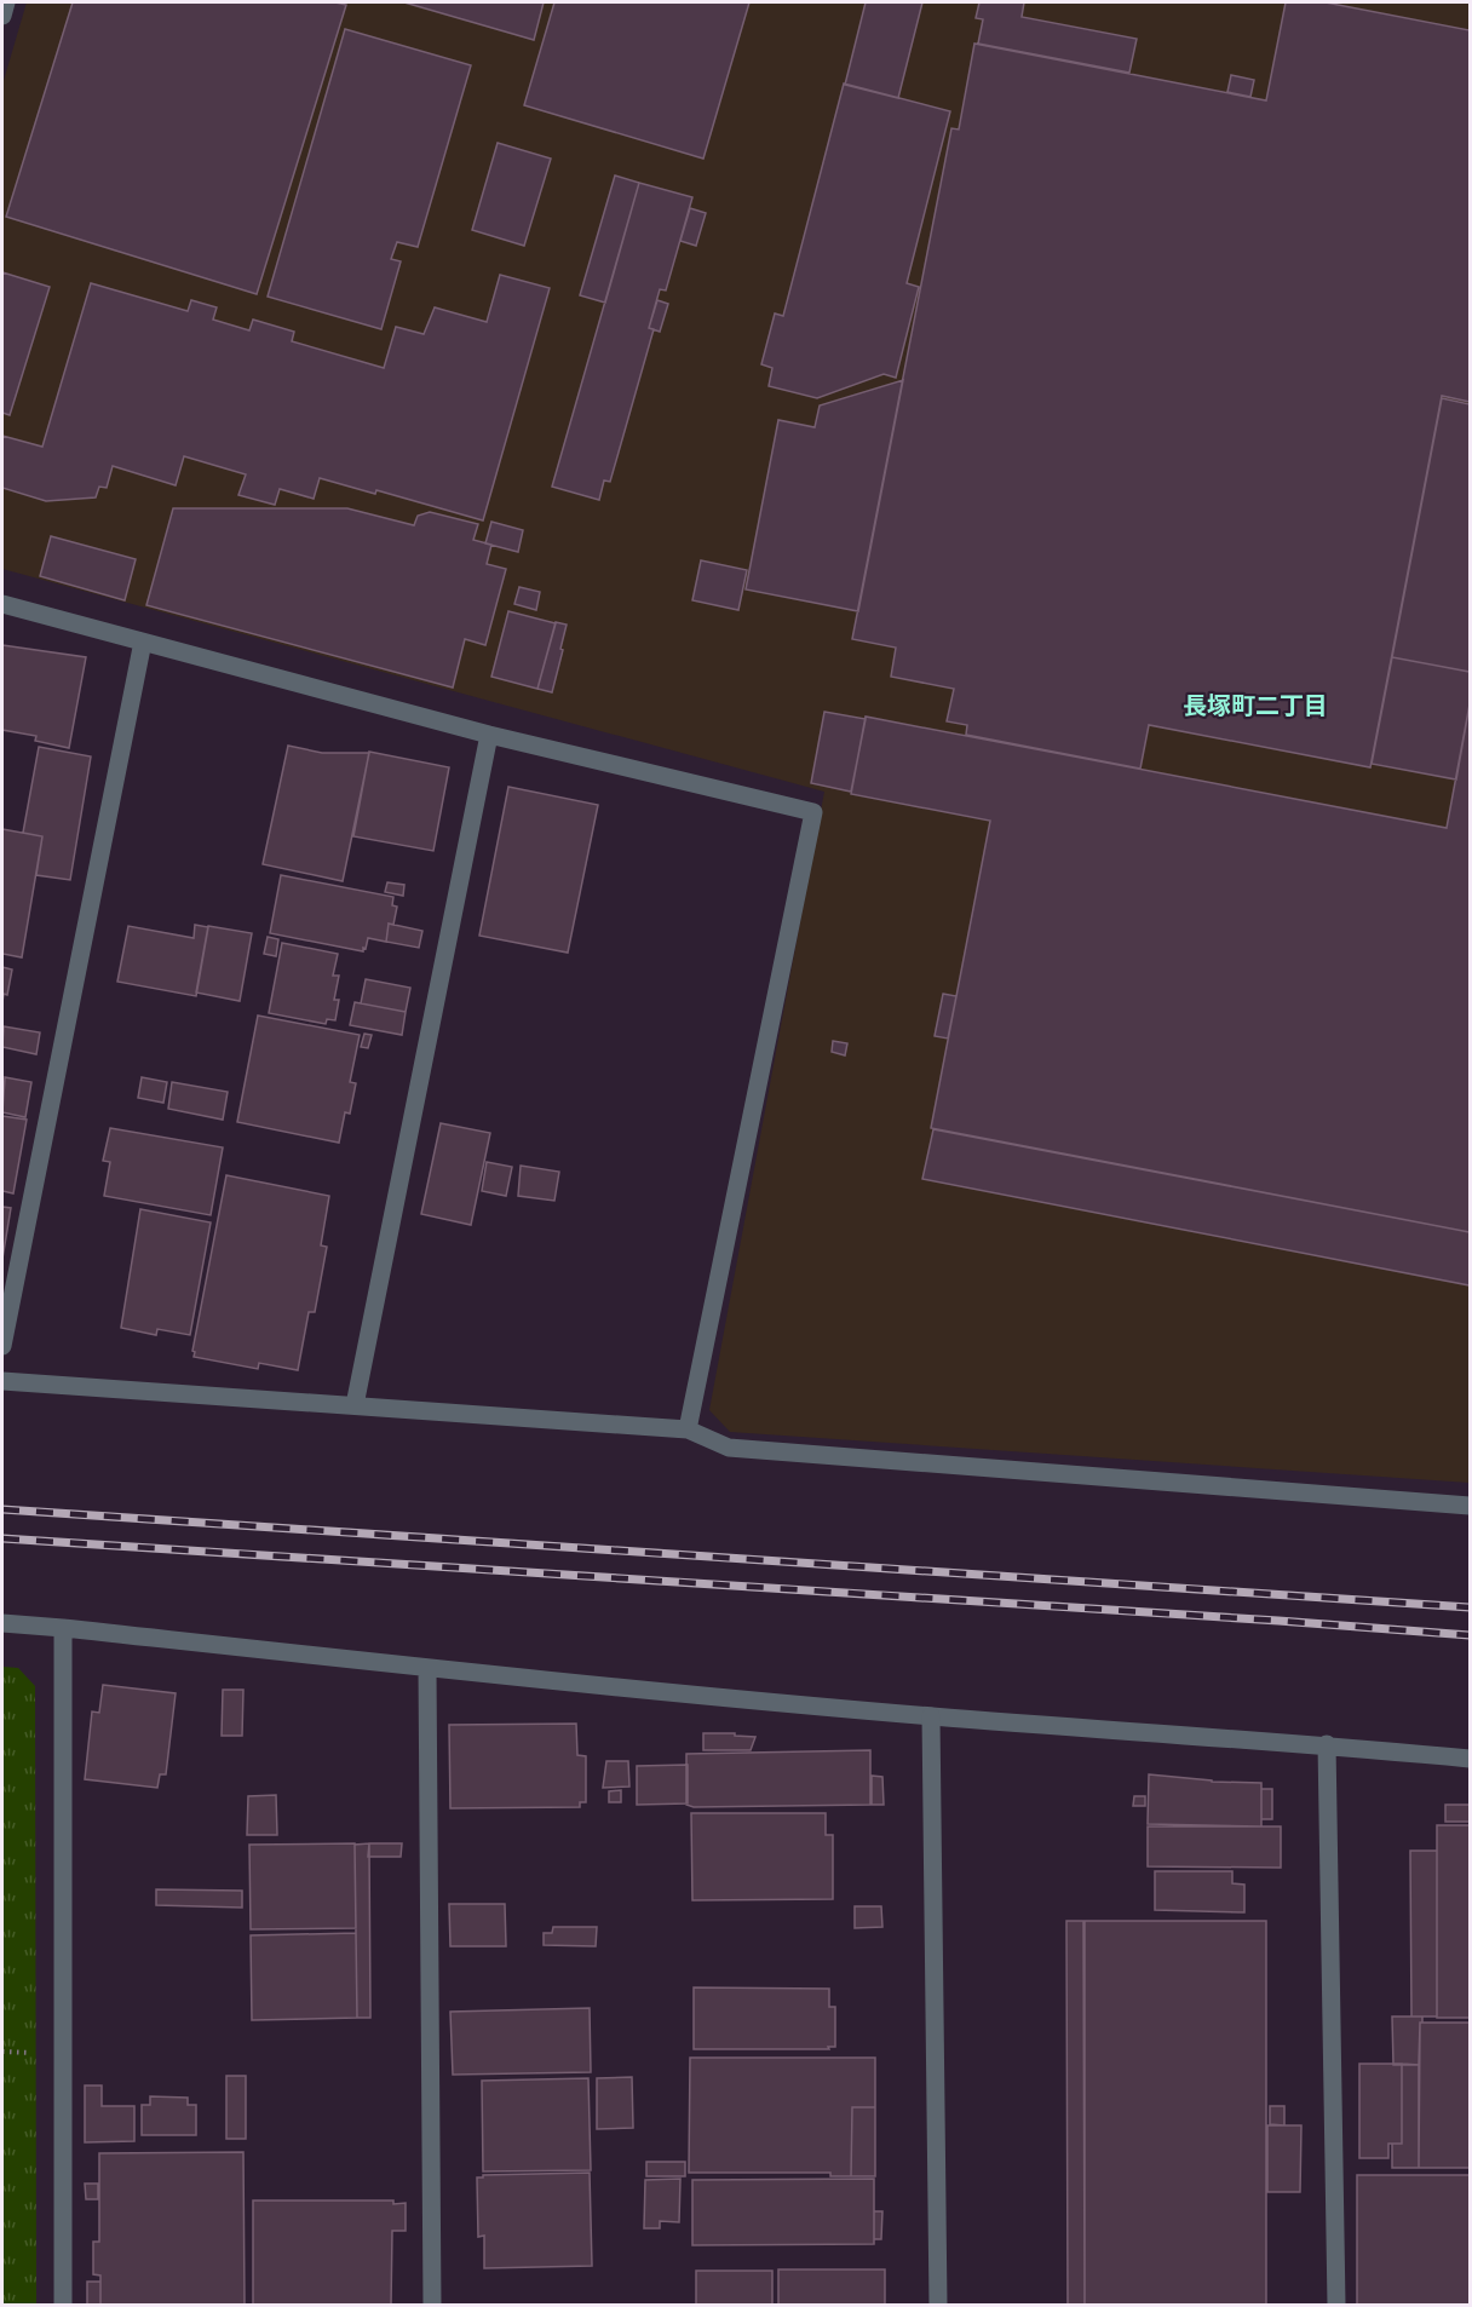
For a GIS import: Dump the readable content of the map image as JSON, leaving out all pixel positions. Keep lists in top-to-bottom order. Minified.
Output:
{"districts":["長塚町二丁目"]}
